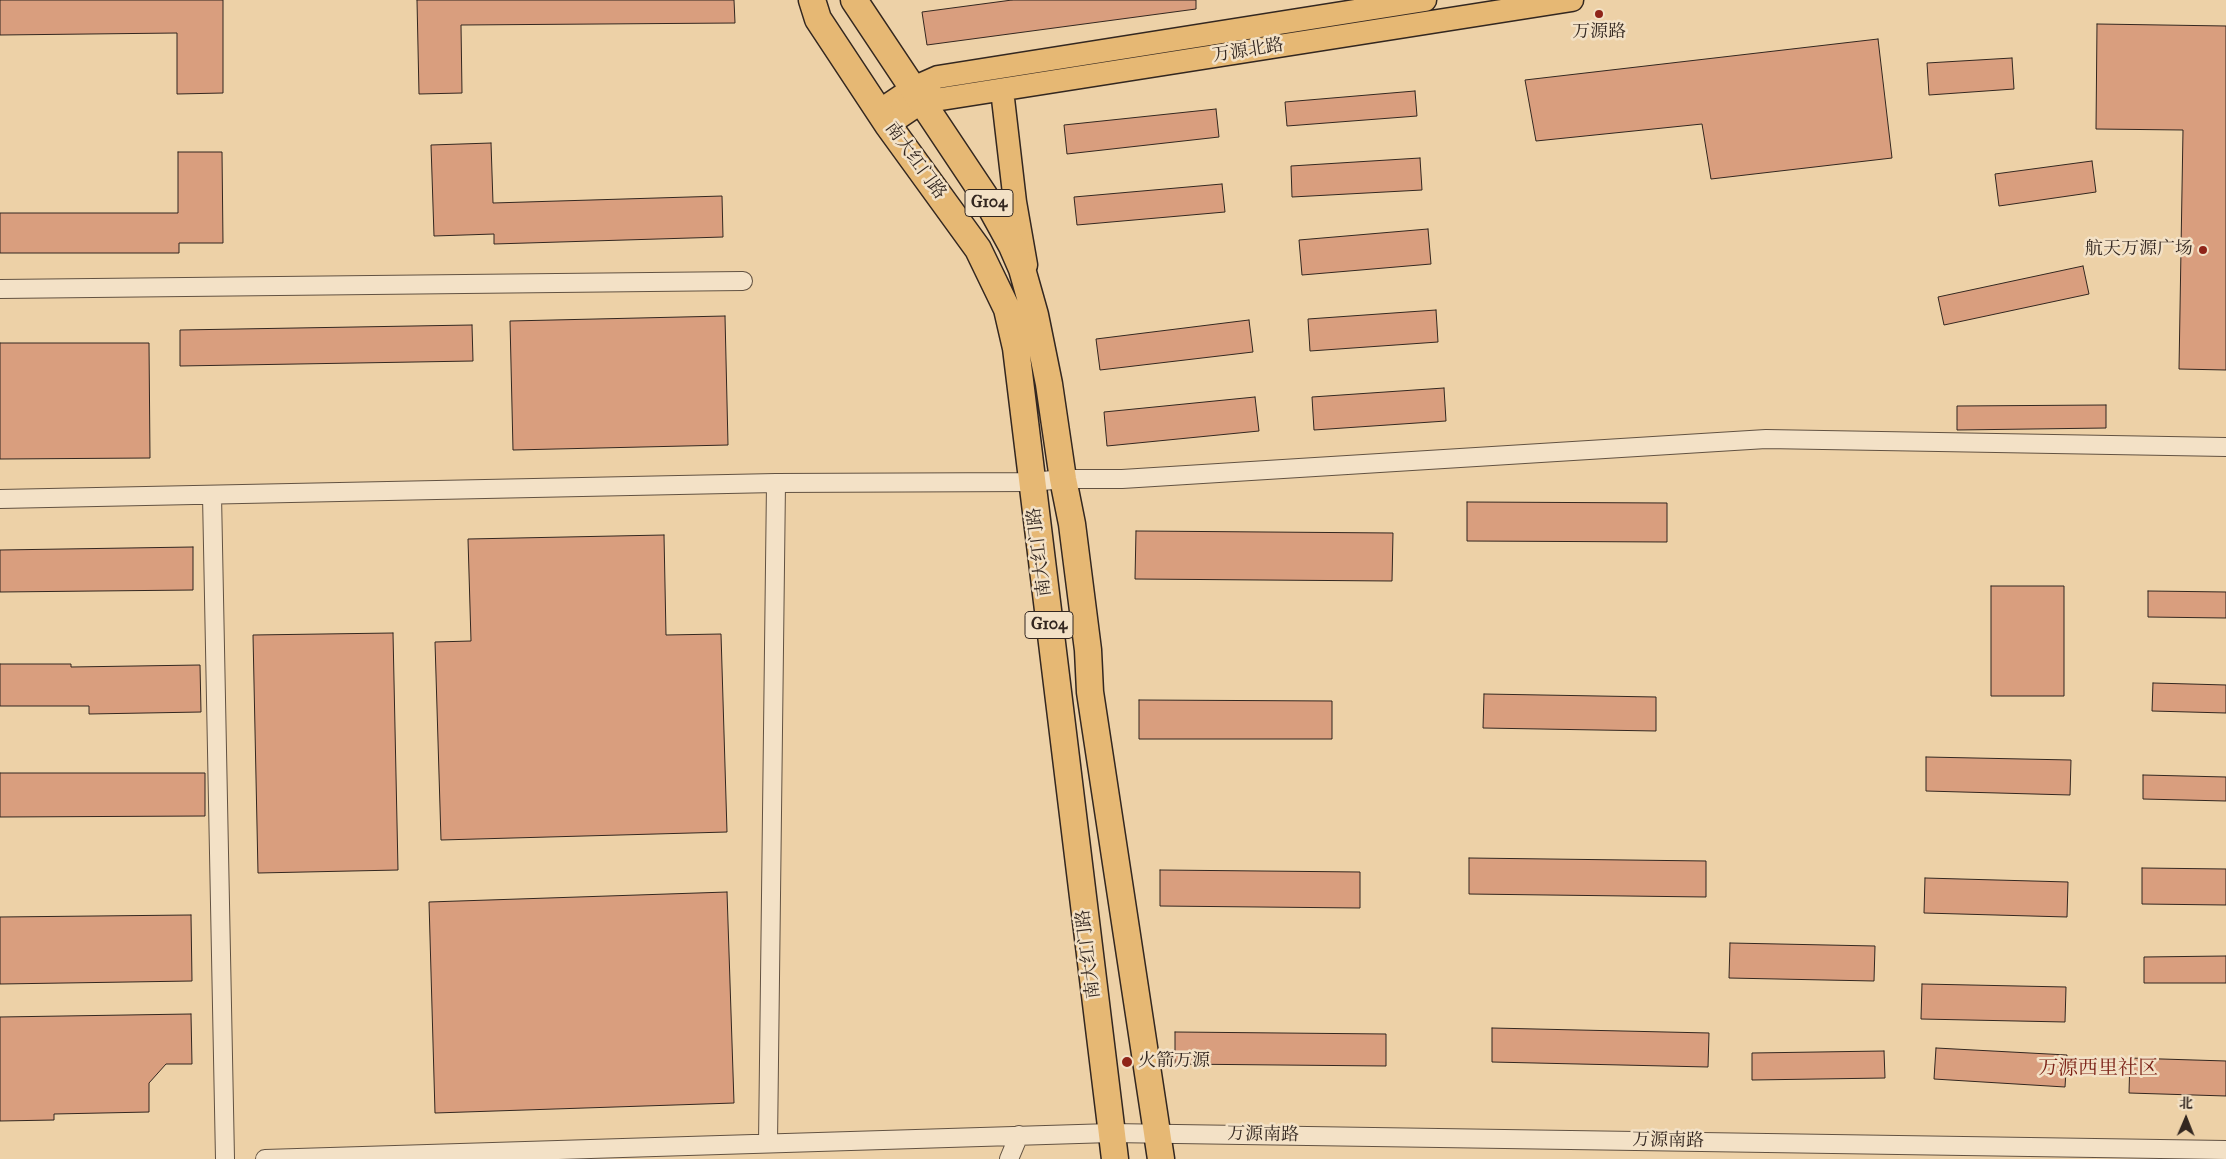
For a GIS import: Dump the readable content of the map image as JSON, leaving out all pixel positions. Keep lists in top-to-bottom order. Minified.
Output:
{"streets":{"highway":["南大红门路","G104"],"main road":["万源北路"],"street":["万源南路"]},"crossings":[["万源北路","南大红门路"],["南大红门路","G104"],["南大红门路","万源南路"],["G104","万源南路"]],"districts":["万源西里社区"],"places":["万源路","航天万源广场","火箭万源"],"north":"top"}
